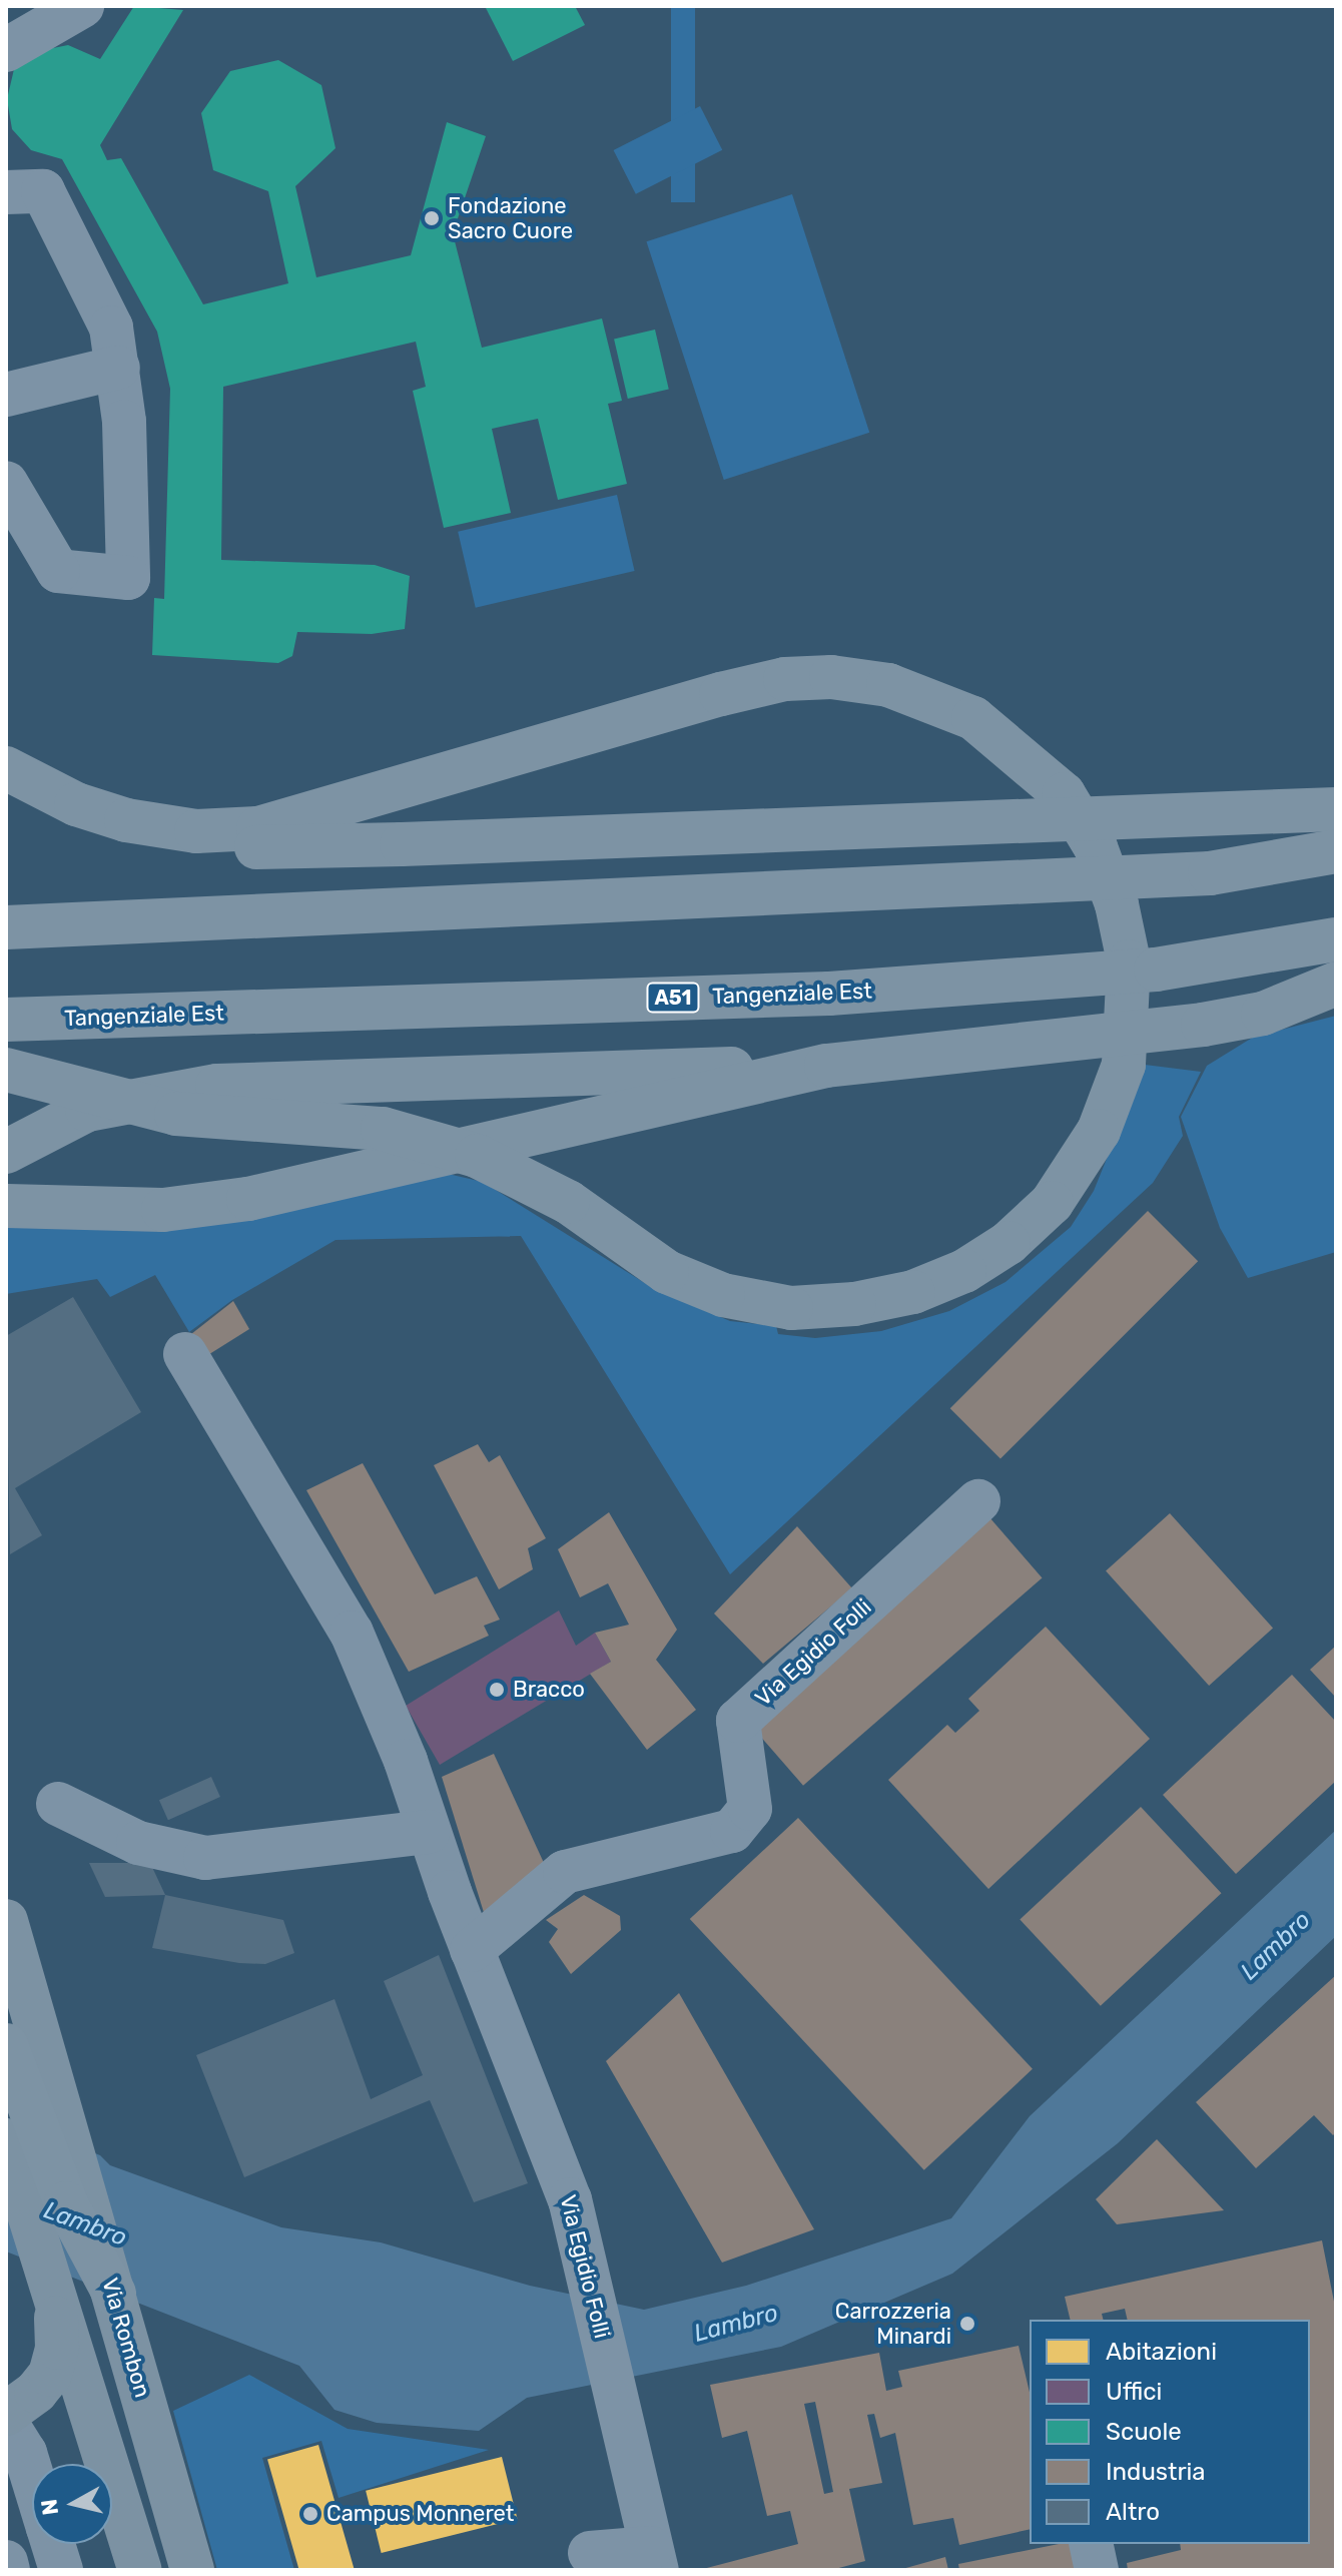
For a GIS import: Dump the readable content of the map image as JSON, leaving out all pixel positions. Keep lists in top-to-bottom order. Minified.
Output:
{"streets":{"highway":["Tangenziale Est","A51"],"main road":["Via Rombon"],"street":["Via Egidio Folli"]},"water":["Lambro"],"places":["Fondazione Sacro Cuore","Bracco","Carrozzeria Minardi","Campus Monneret"],"legend":["Abitazioni","Uffici","Scuole","Industria","Altro"],"north":"left"}
